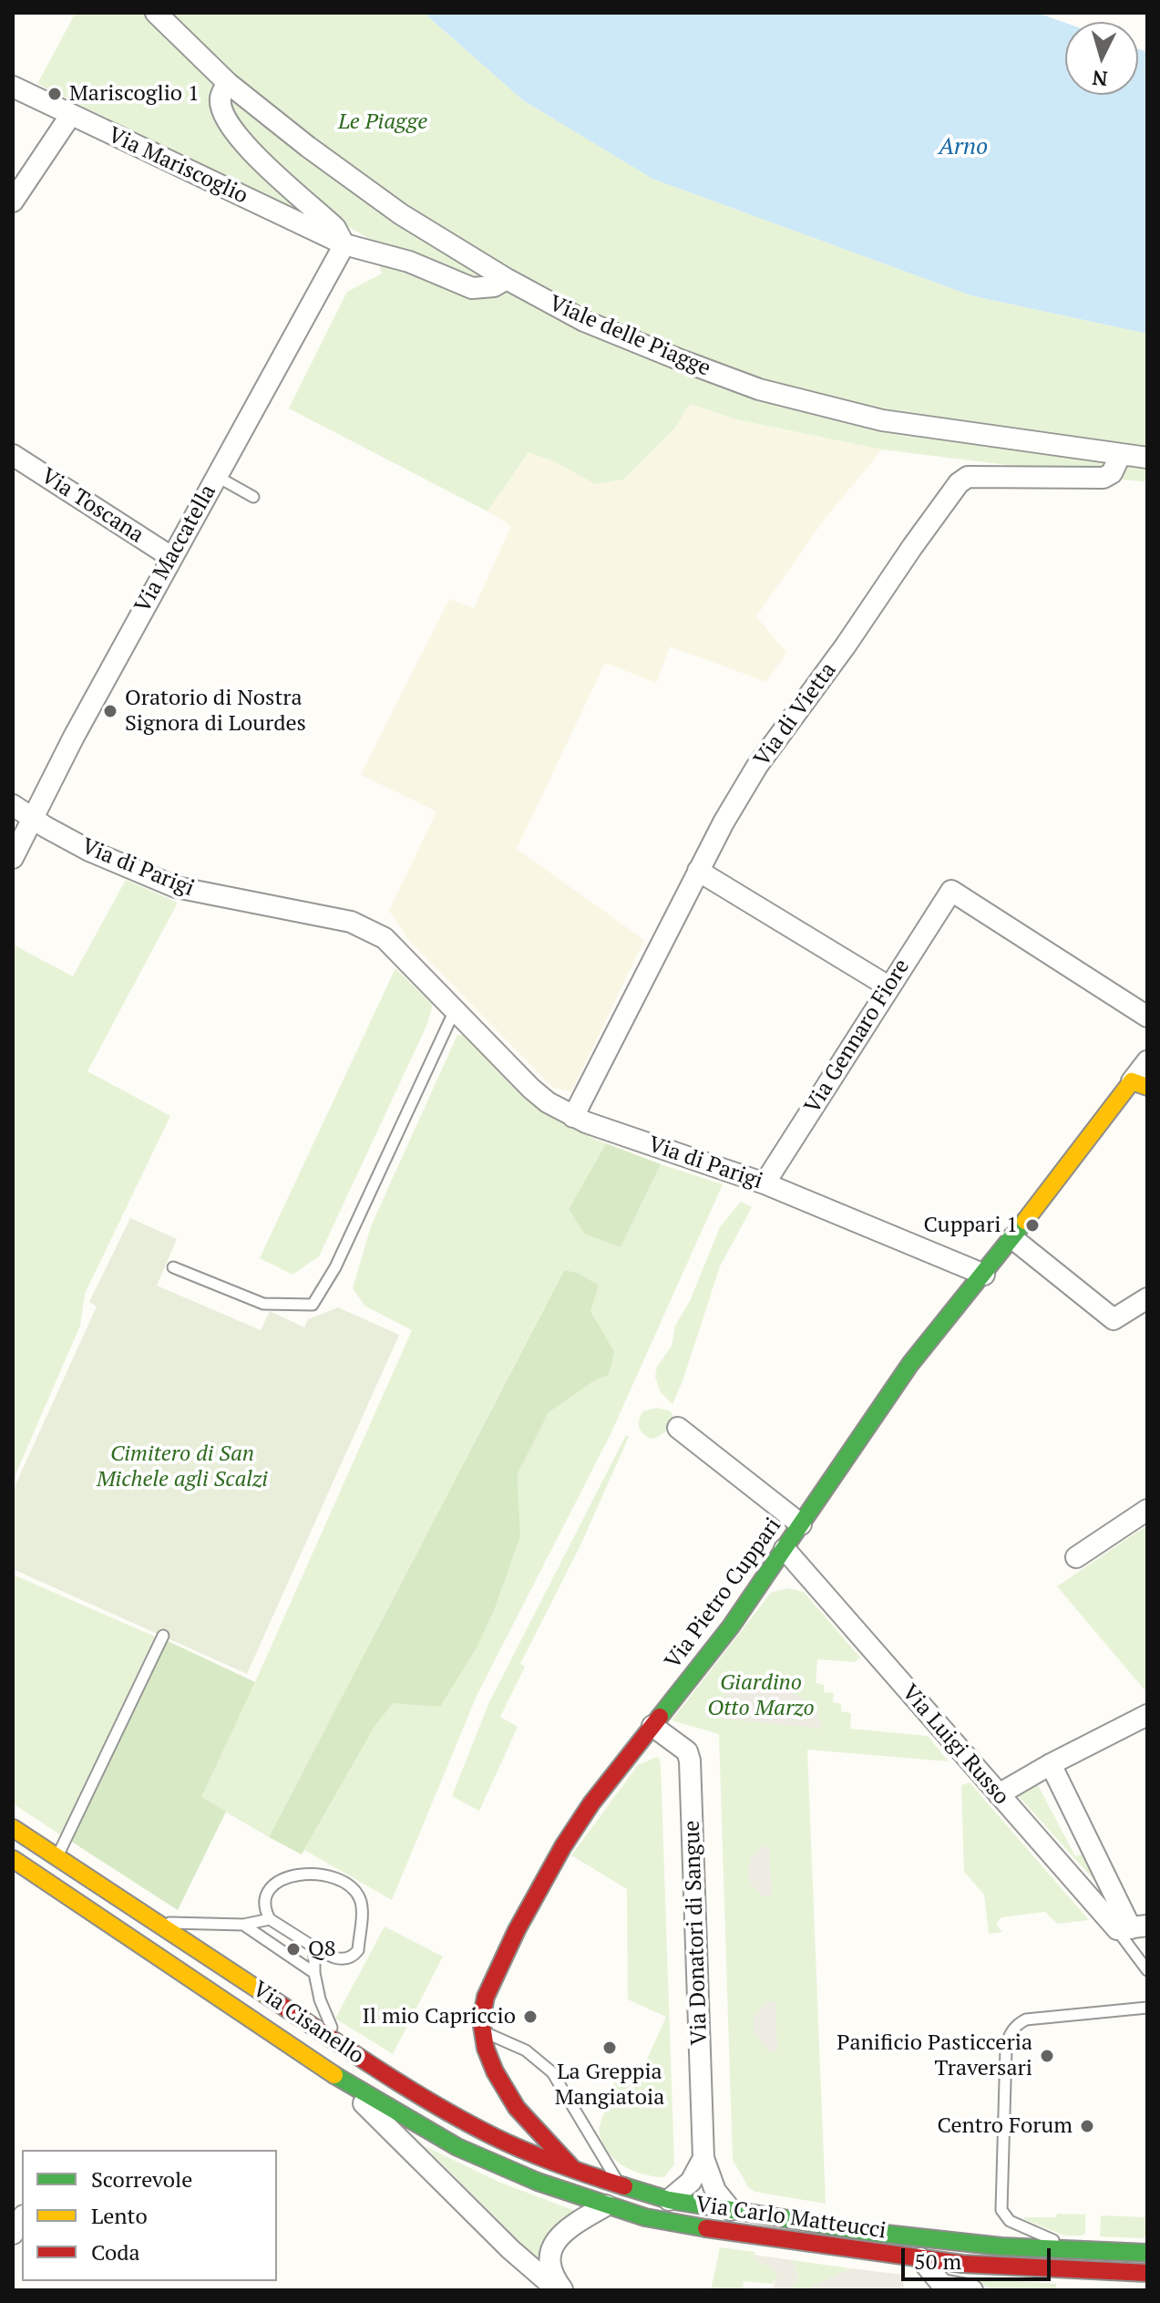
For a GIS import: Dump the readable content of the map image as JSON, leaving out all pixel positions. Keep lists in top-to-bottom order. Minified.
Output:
{"streets":{"main road":["Via Pietro Cuppari","Via Cisanello","Via Carlo Matteucci"],"street":["Via Mariscoglio","Viale delle Piagge","Via Toscana","Via Maccatella","Via di Vietta","Via di Parigi","Via Gennaro Fiore","Via Luigi Russo","Via Donatori di Sangue"]},"crossings":[["Via Mariscoglio","Via Maccatella"],["Viale delle Piagge","Via di Vietta"],["Via Toscana","Via Maccatella"],["Via Maccatella","Via di Parigi"],["Via di Vietta","Via di Parigi"],["Via di Parigi","Via Gennaro Fiore"],["Via di Parigi","Via Pietro Cuppari"],["Via Pietro Cuppari","Via Luigi Russo"],["Via Pietro Cuppari","Via Donatori di Sangue"],["Via Pietro Cuppari","Via Cisanello"],["Via Donatori di Sangue","Via Carlo Matteucci"],["Via Cisanello","Via Carlo Matteucci"]],"water":["Arno"],"parks":["Le Piagge","Cimitero di San Michele agli Scalzi","Giardino Otto Marzo"],"places":["Mariscoglio 1","Oratorio di Nostra Signora di Lourdes","Cuppari 1","Q8","Il mio Capriccio","La Greppia Mangiatoia","Panificio Pasticceria Traversari","Centro Forum"],"legend":["Scorrevole","Lento","Coda"],"scale_bar":"50 m","north":"bottom"}
